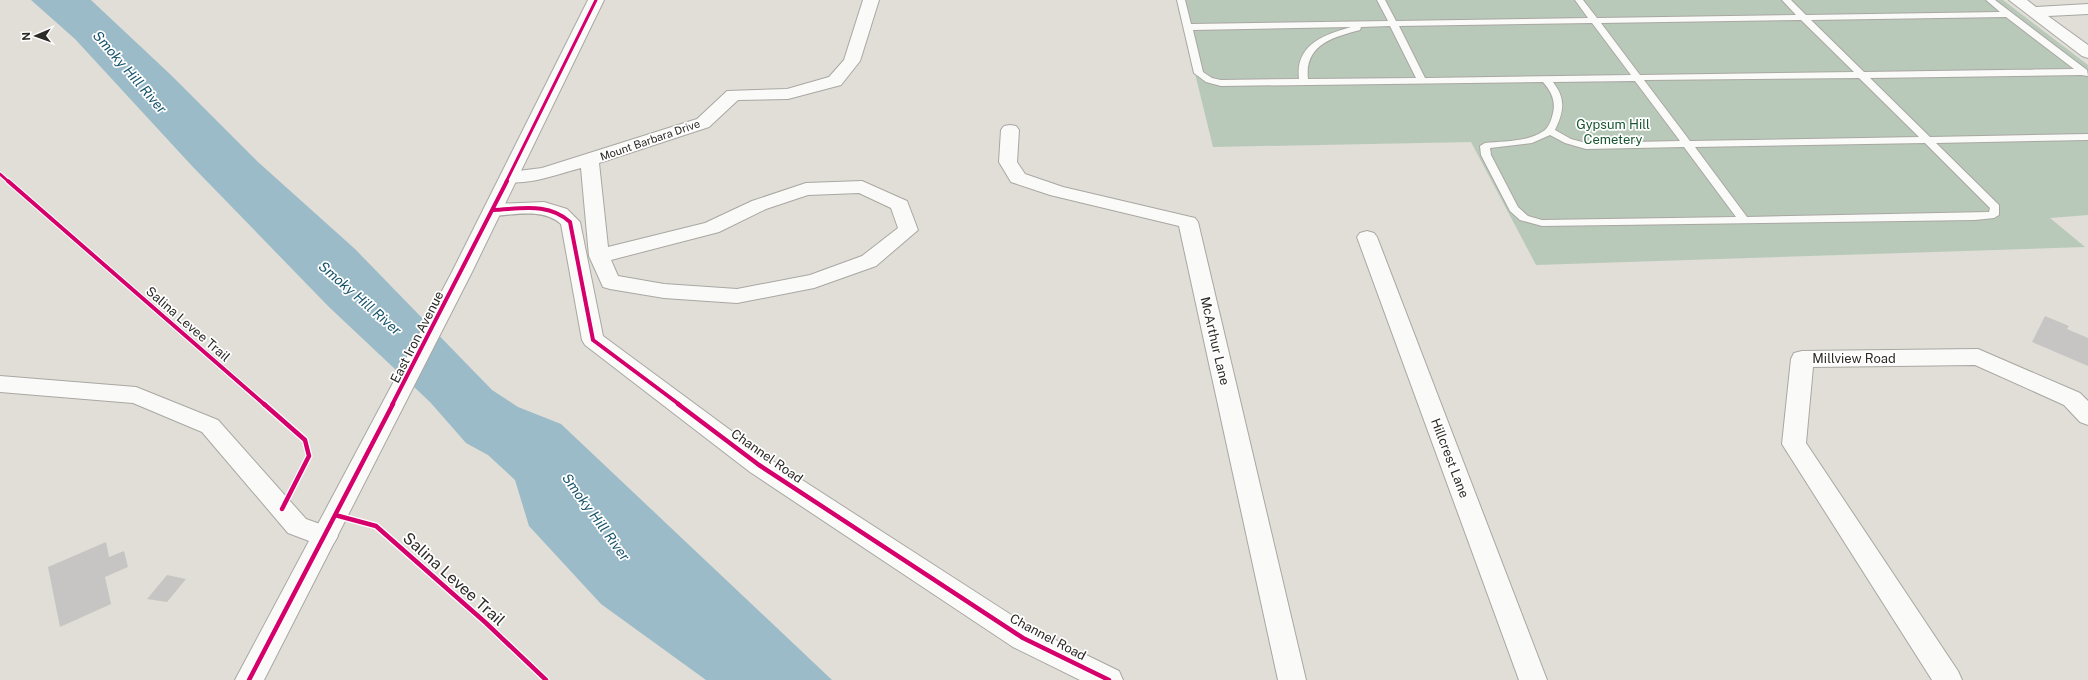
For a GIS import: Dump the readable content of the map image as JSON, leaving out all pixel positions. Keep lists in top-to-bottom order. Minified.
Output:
{"streets":{"street":["Mount Barbara Drive","East Iron Avenue","McArthur Lane","Millview Road","Channel Road","Hillcrest Lane"],"cycle path":["Salina Levee Trail"]},"crossings":[["Mount Barbara Drive","East Iron Avenue"],["East Iron Avenue","Channel Road"]],"water":["Smoky Hill River"],"parks":["Gypsum Hill Cemetery"],"north":"left"}
